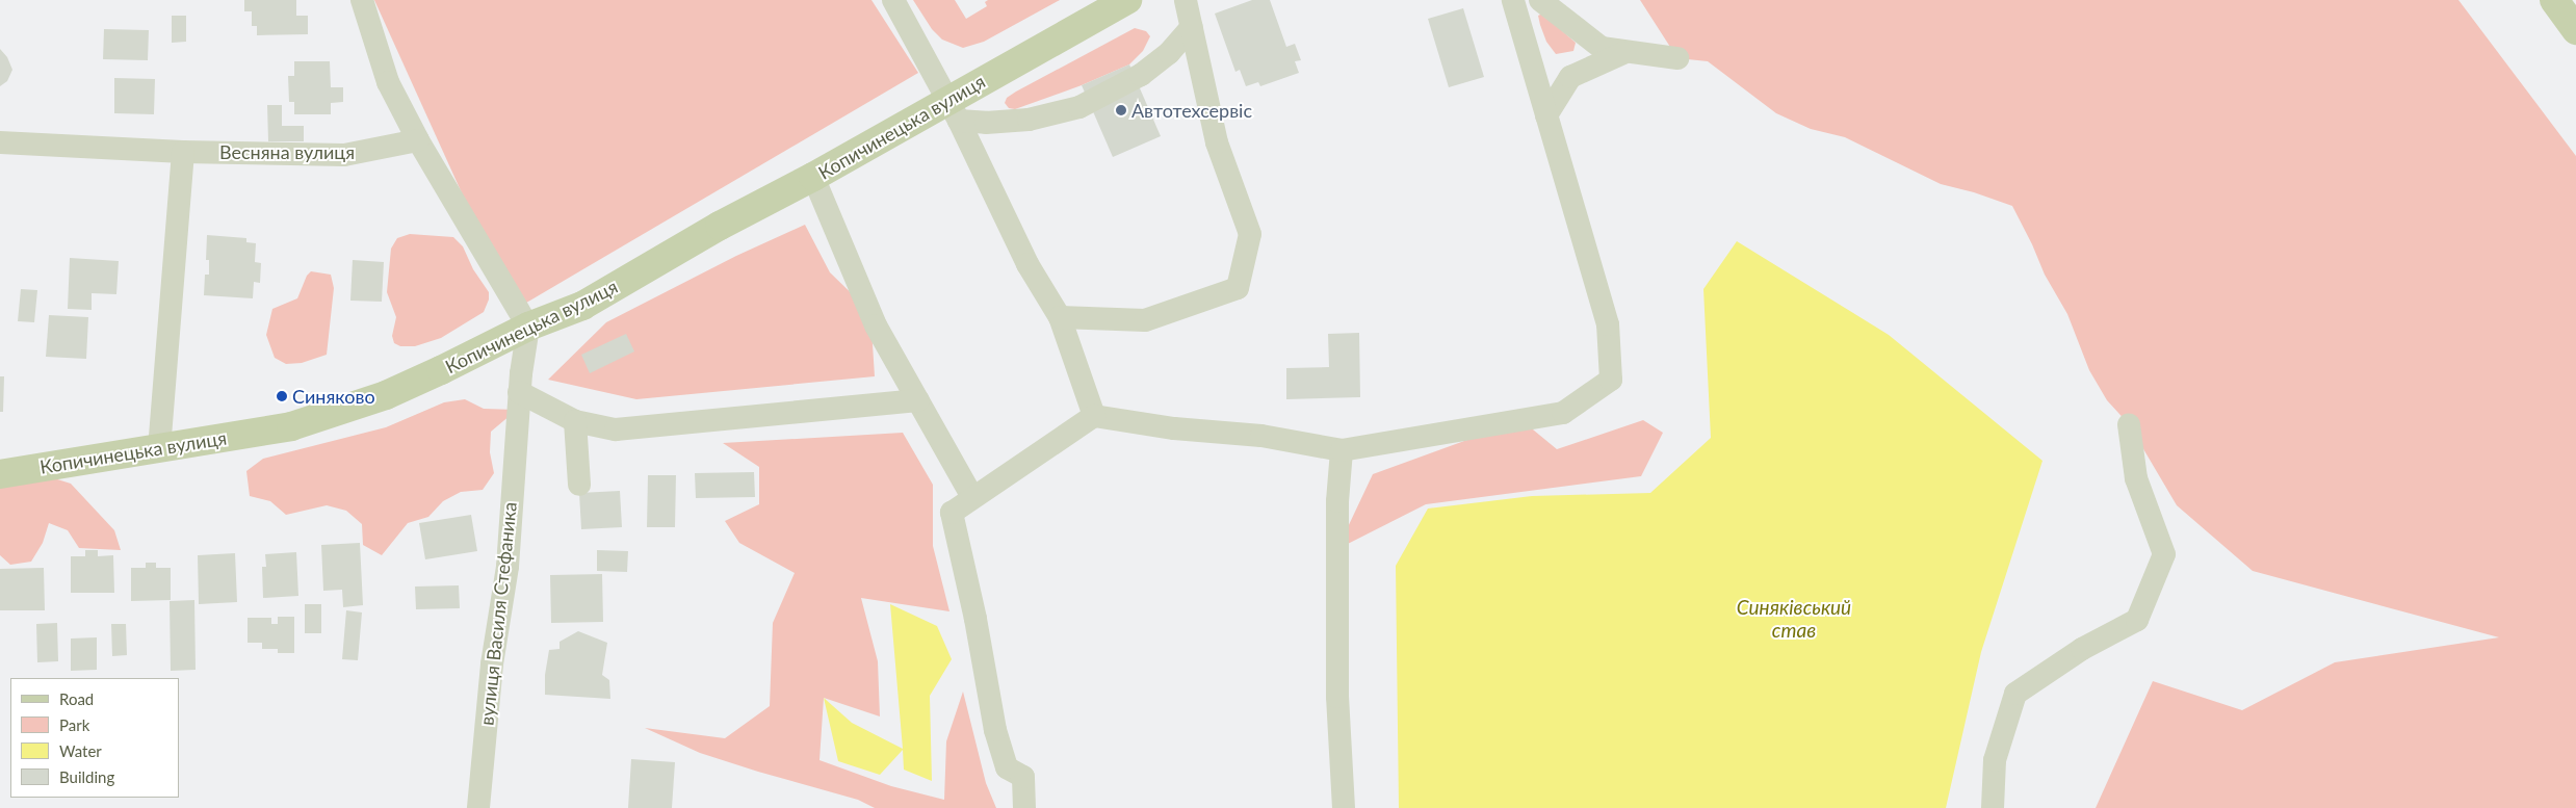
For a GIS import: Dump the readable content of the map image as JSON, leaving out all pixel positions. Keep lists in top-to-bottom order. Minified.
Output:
{"streets":{"main road":["Копичинецька вулиця"],"street":["Весняна вулиця","вулиця Василя Стефаника"]},"crossings":[["Копичинецька вулиця","вулиця Василя Стефаника"]],"water":["Синяківський став"],"places":["Автотехсервіс","Синяково"],"legend":["Road","Park","Water","Building"]}
